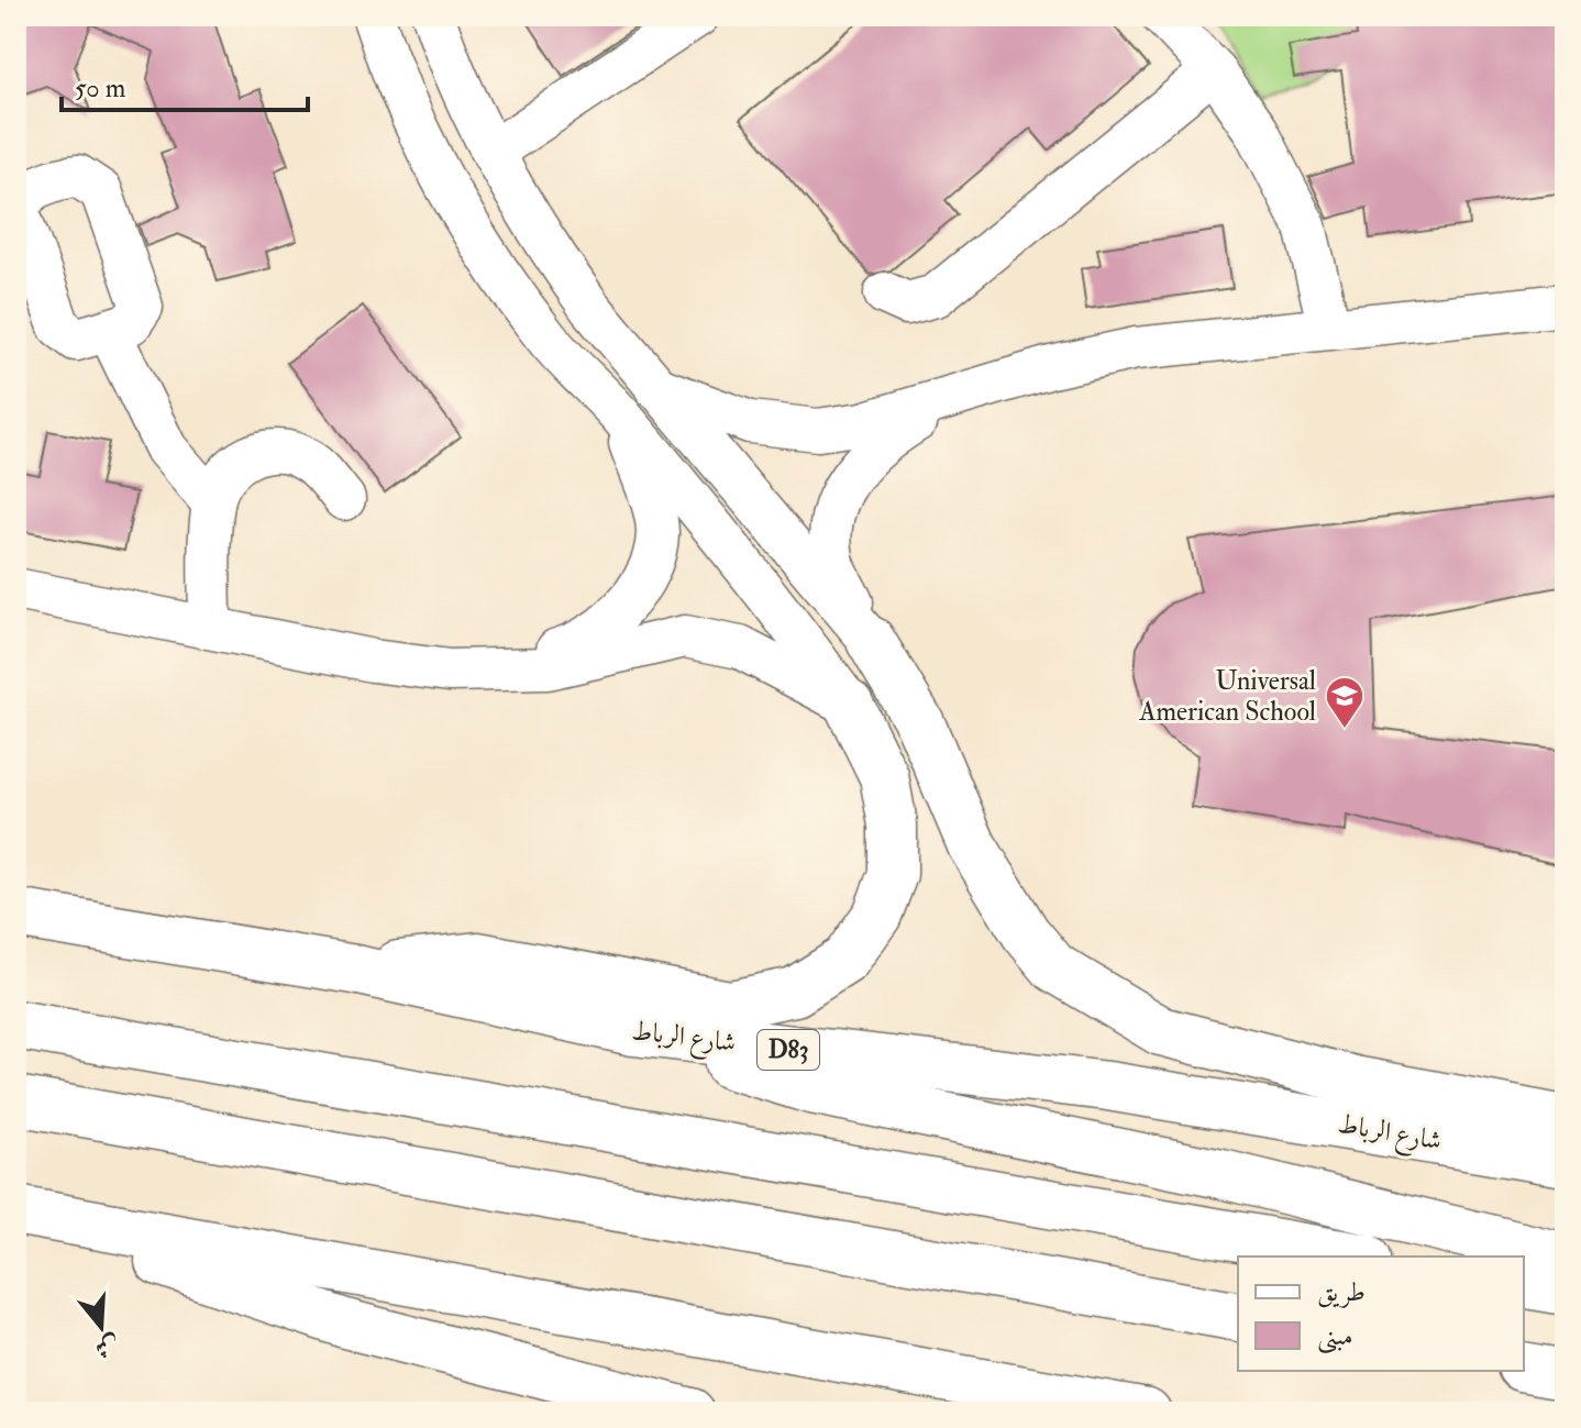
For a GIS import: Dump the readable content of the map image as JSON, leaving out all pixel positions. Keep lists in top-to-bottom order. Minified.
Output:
{"streets":{"highway":["شارع الرباط","D83"]},"places":{"school or university":["Universal American School"]},"legend":["طريق","مبنى"],"scale_bar":"50 m","north":"bottom"}
